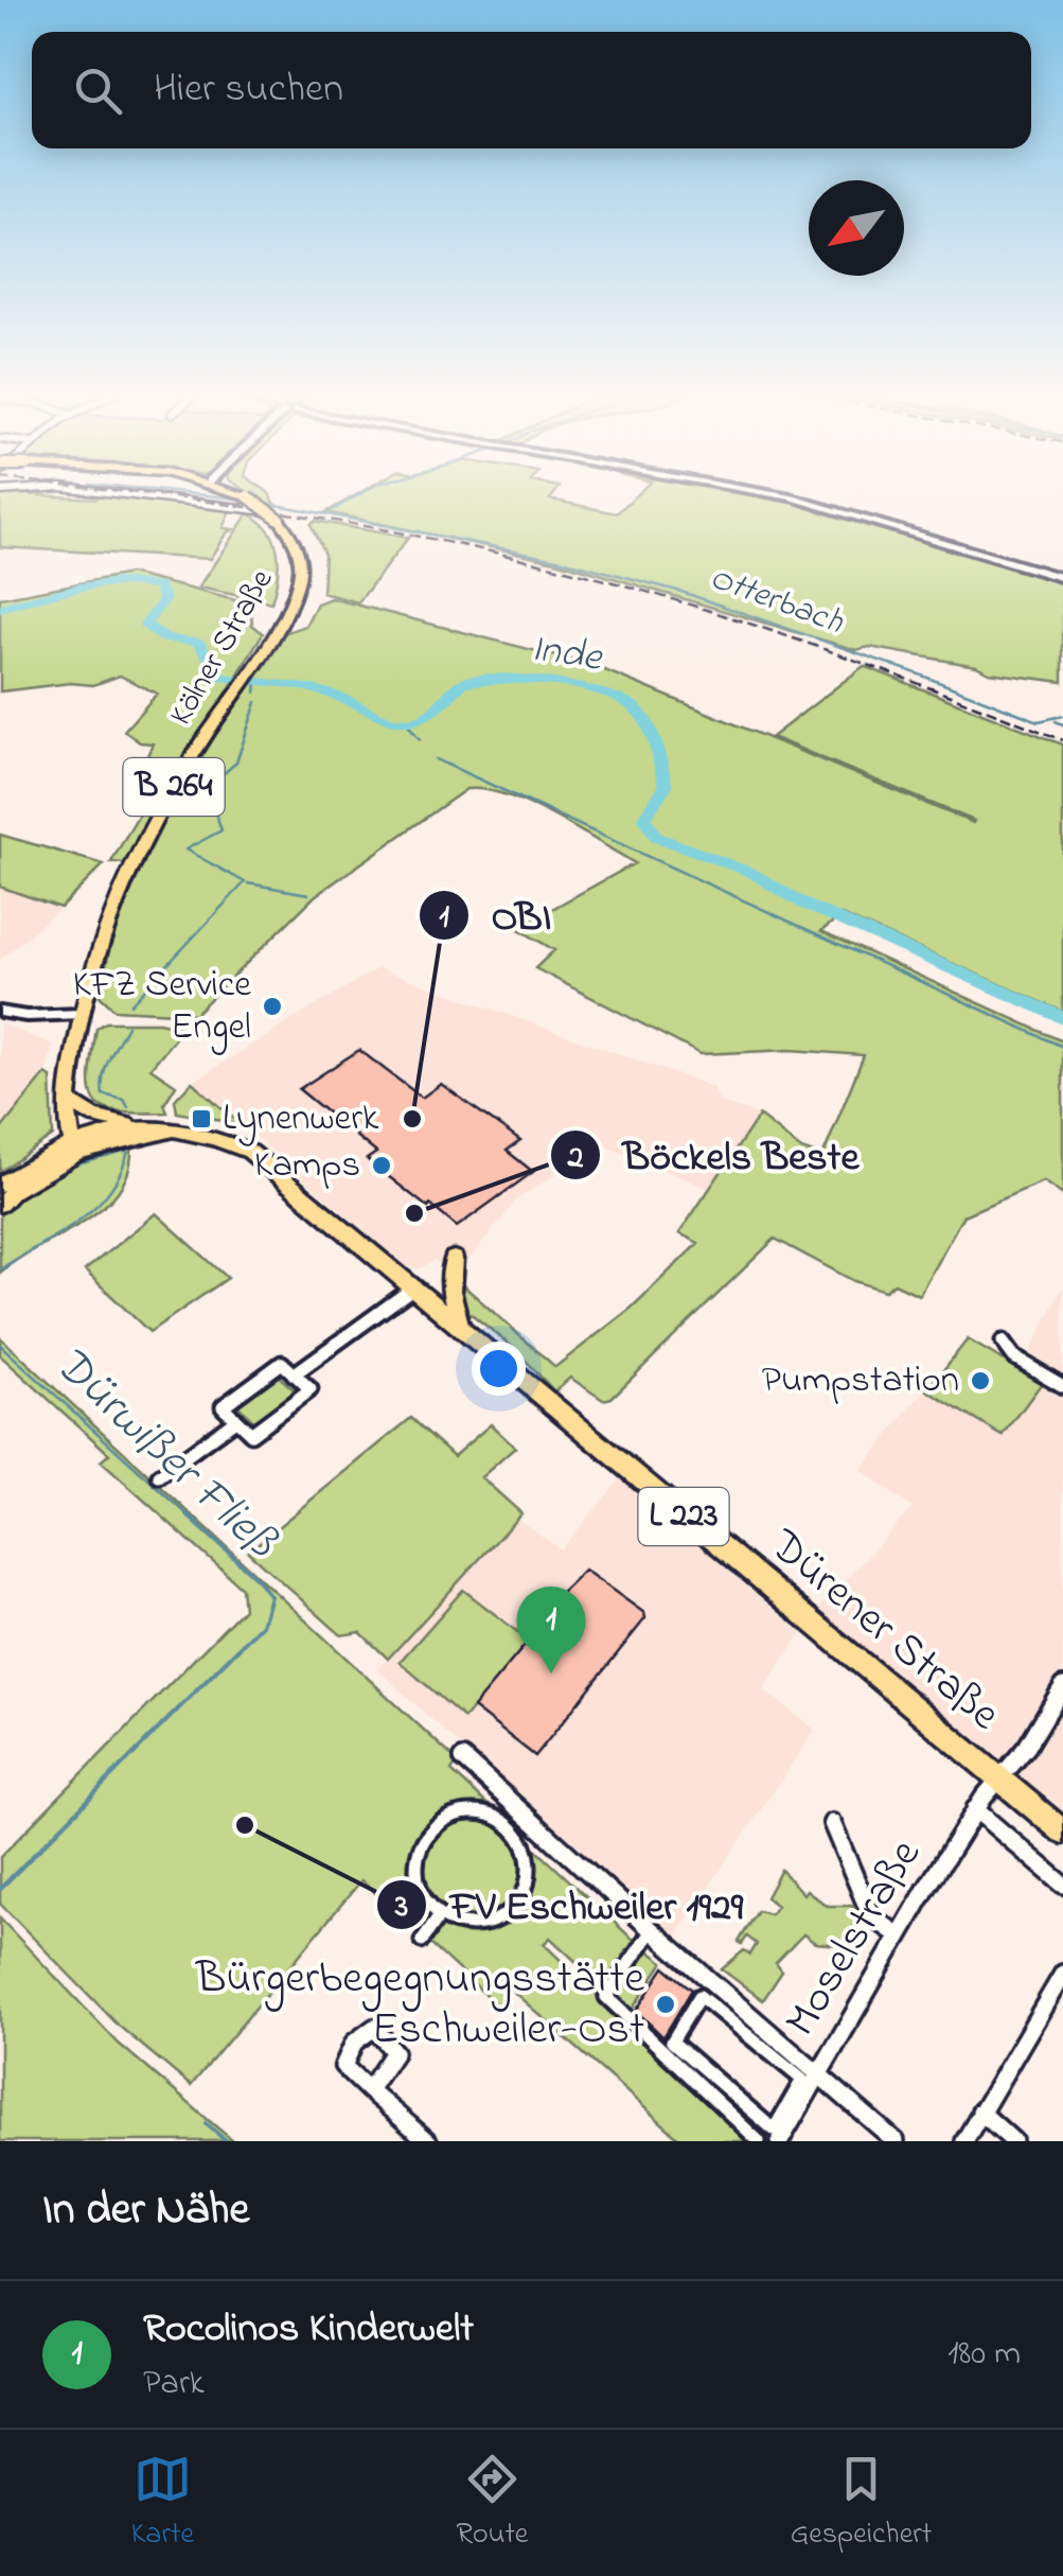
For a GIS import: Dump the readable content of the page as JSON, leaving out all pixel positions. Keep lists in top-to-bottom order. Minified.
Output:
{"streets":{"main road":["Kölner Straße","B 264","L 223","Dürener Straße"],"street":["Moselstraße"]},"crossings":[["Kölner Straße","B 264"],["B 264","L 223"],["B 264","Dürener Straße"],["L 223","Dürener Straße"],["Dürener Straße","Moselstraße"]],"water":["Otterbach","Inde","Dürwißer Fließ"],"places":{"other":["KFZ Service Engel","OBI","Kamps","Böckels Beste","Pumpstation","FV Eschweiler 1929","Bürgerbegegnungsstätte Eschweiler-Ost"],"transit":["Lynenwerk"]},"north":"bottom left","page":{"search":"Hier suchen","pins":"1","heading":"In der Nähe","list":[{"mark":"1","name":"Rocolinos Kinderwelt","note":"Park","value":"180 m"}],"nav":["Karte","Route","Gespeichert"]}}
